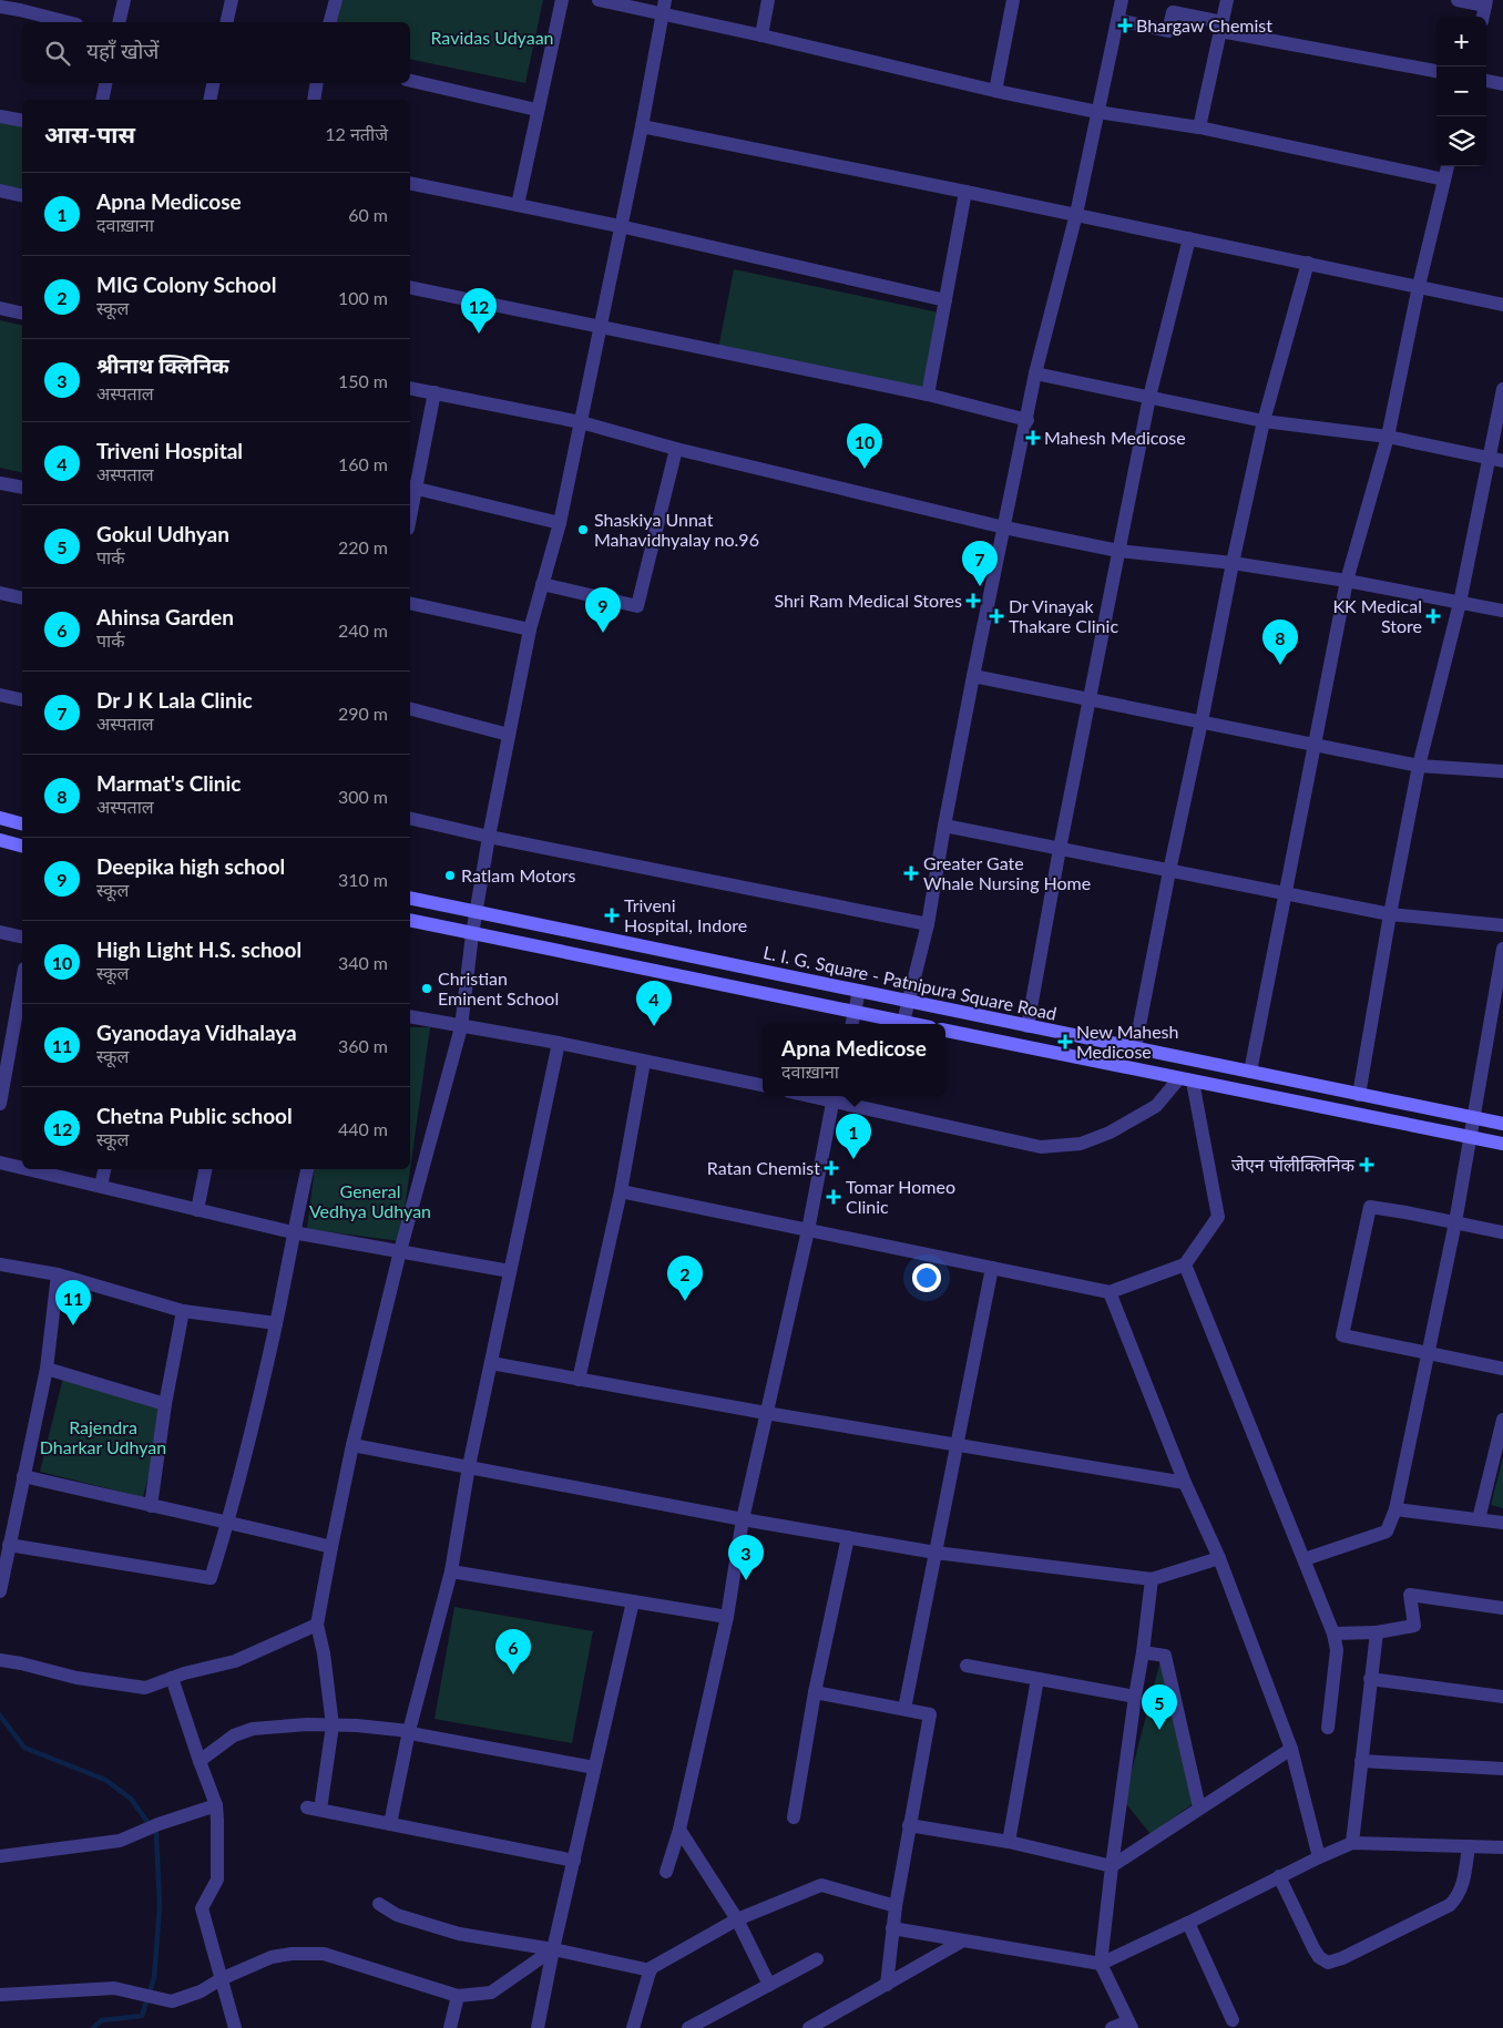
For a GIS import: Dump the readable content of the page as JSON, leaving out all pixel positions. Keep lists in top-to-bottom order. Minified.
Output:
{"streets":{"main road":["L. I. G. Square - Patnipura Square Road"]},"parks":["Ravidas Udyaan","General Vedhya Udhyan","Rajendra Dharkar Udhyan"],"places":{"health":["Bhargaw Chemist","Mahesh Medicose","Shri Ram Medical Stores","Dr Vinayak Thakare Clinic","KK Medical Store","Greater Gate Whale Nursing Home","Triveni Hospital, Indore","New Mahesh Medicose","जेएन पॉलीक्लिनिक","Ratan Chemist","Tomar Homeo Clinic"],"other":["Shaskiya Unnat Mahavidhyalay no.96","Ratlam Motors","Christian Eminent School"]},"page":{"map_buttons":["+","−"],"search":"यहाँ खोजें","heading":["आस-पास","12 नतीजे"],"list":[{"mark":"1","name":"Apna Medicose","note":"दवाख़ाना","value":"60 m"},{"mark":"2","name":"MIG Colony School","note":"स्कूल","value":"100 m"},{"mark":"3","name":"श्रीनाथ क्लिनिक","note":"अस्पताल","value":"150 m"},{"mark":"4","name":"Triveni Hospital","note":"अस्पताल","value":"160 m"},{"mark":"5","name":"Gokul Udhyan","note":"पार्क","value":"220 m"},{"mark":"6","name":"Ahinsa Garden","note":"पार्क","value":"240 m"},{"mark":"7","name":"Dr J K Lala Clinic","note":"अस्पताल","value":"290 m"},{"mark":"8","name":"Marmat's Clinic","note":"अस्पताल","value":"300 m"},{"mark":"9","name":"Deepika high school","note":"स्कूल","value":"310 m"},{"mark":"10","name":"High Light H.S. school","note":"स्कूल","value":"340 m"},{"mark":"11","name":"Gyanodaya Vidhalaya","note":"स्कूल","value":"360 m"},{"mark":"12","name":"Chetna Public school","note":"स्कूल","value":"440 m"}],"pins":["12","10","7","9","8","4","1","2","11","3","6","5"],"popup":["Apna Medicose","दवाख़ाना"]}}
